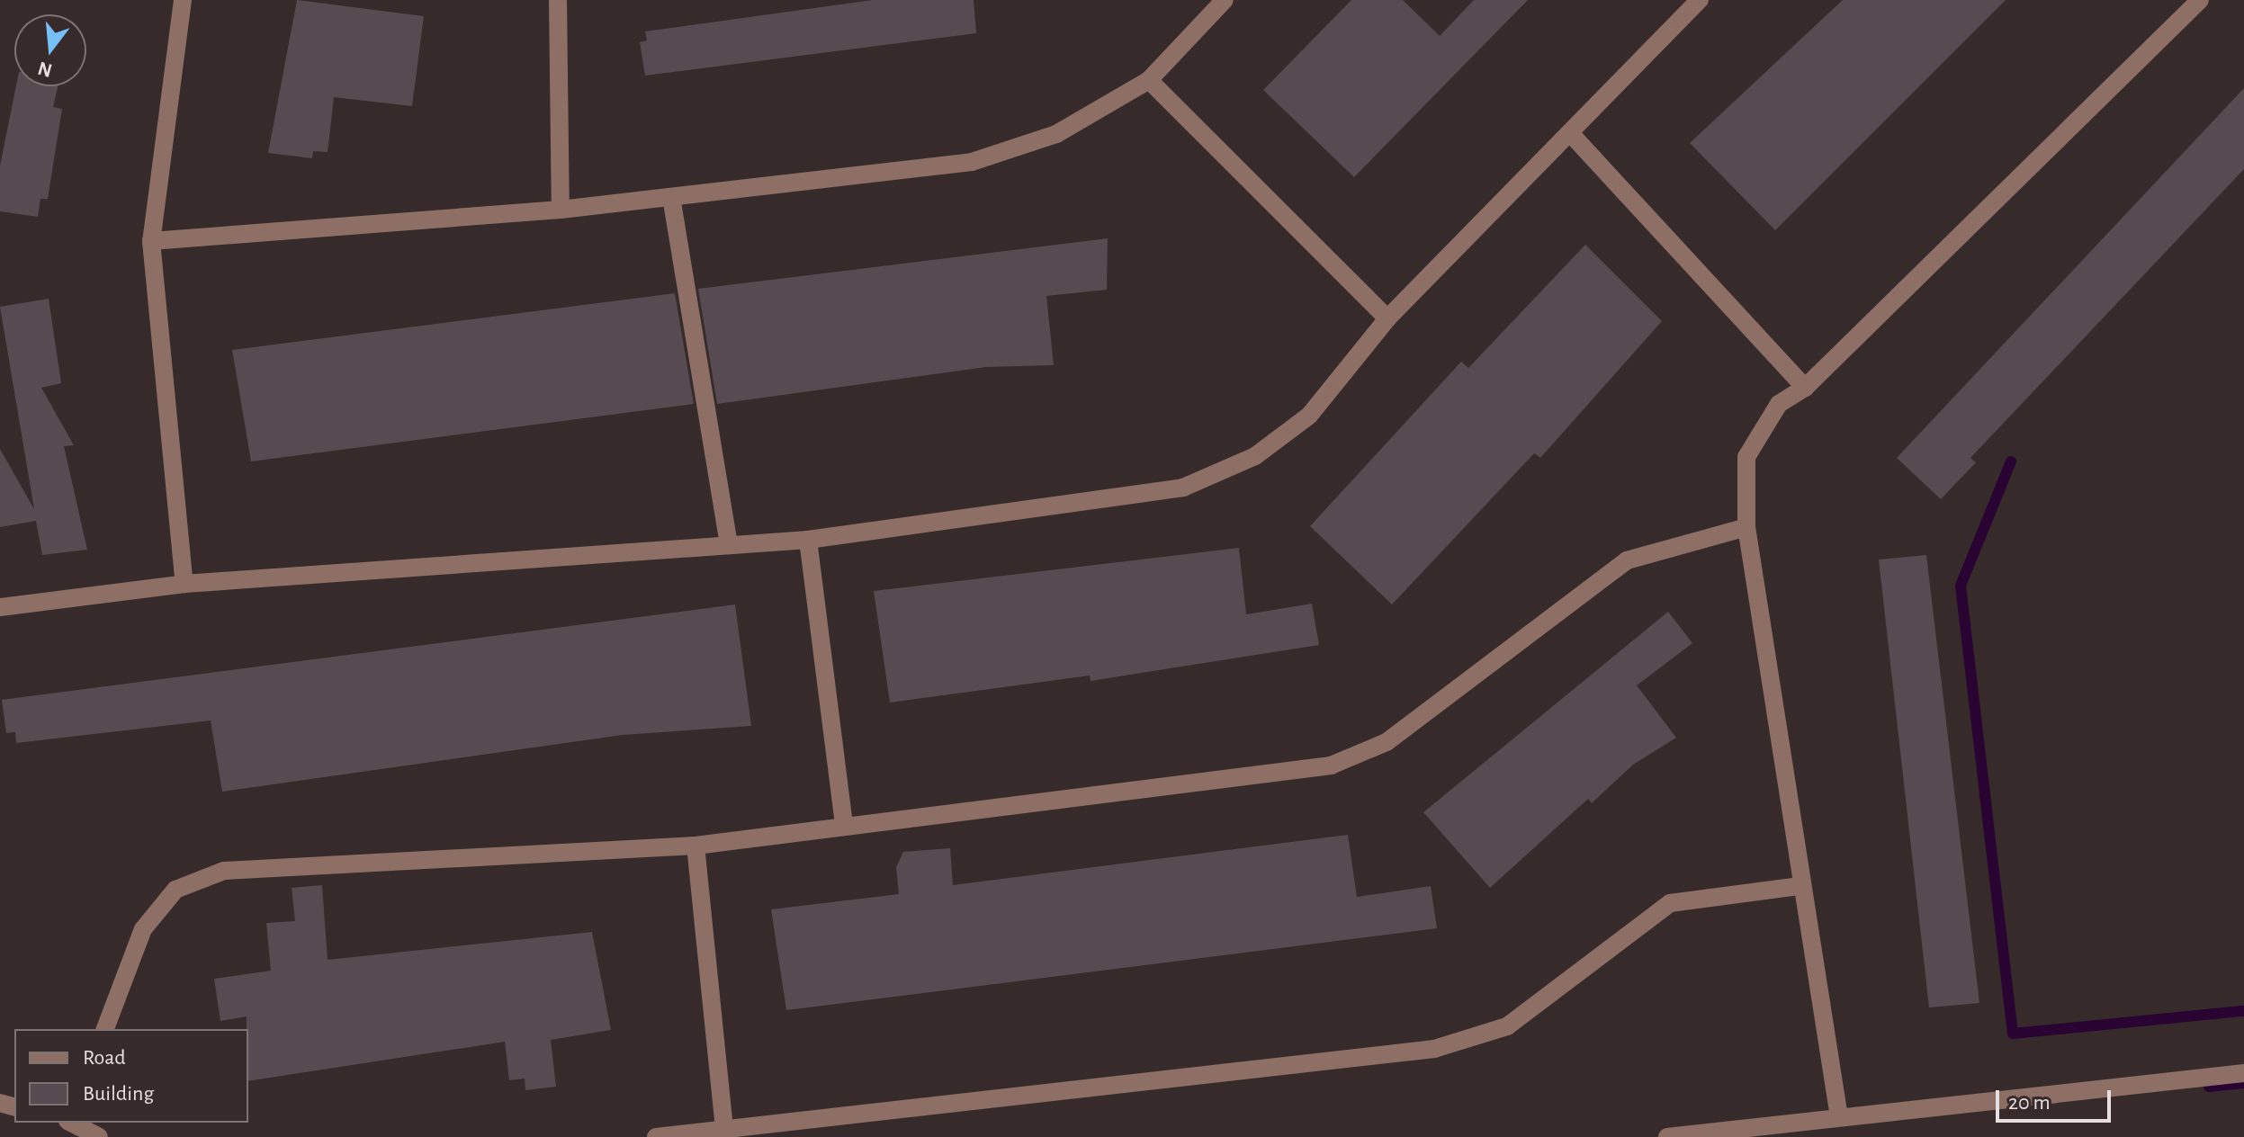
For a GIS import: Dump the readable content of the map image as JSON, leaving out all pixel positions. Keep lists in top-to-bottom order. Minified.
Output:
{"legend":["Road","Building"],"scale_bar":"20 m","north":"bottom"}
